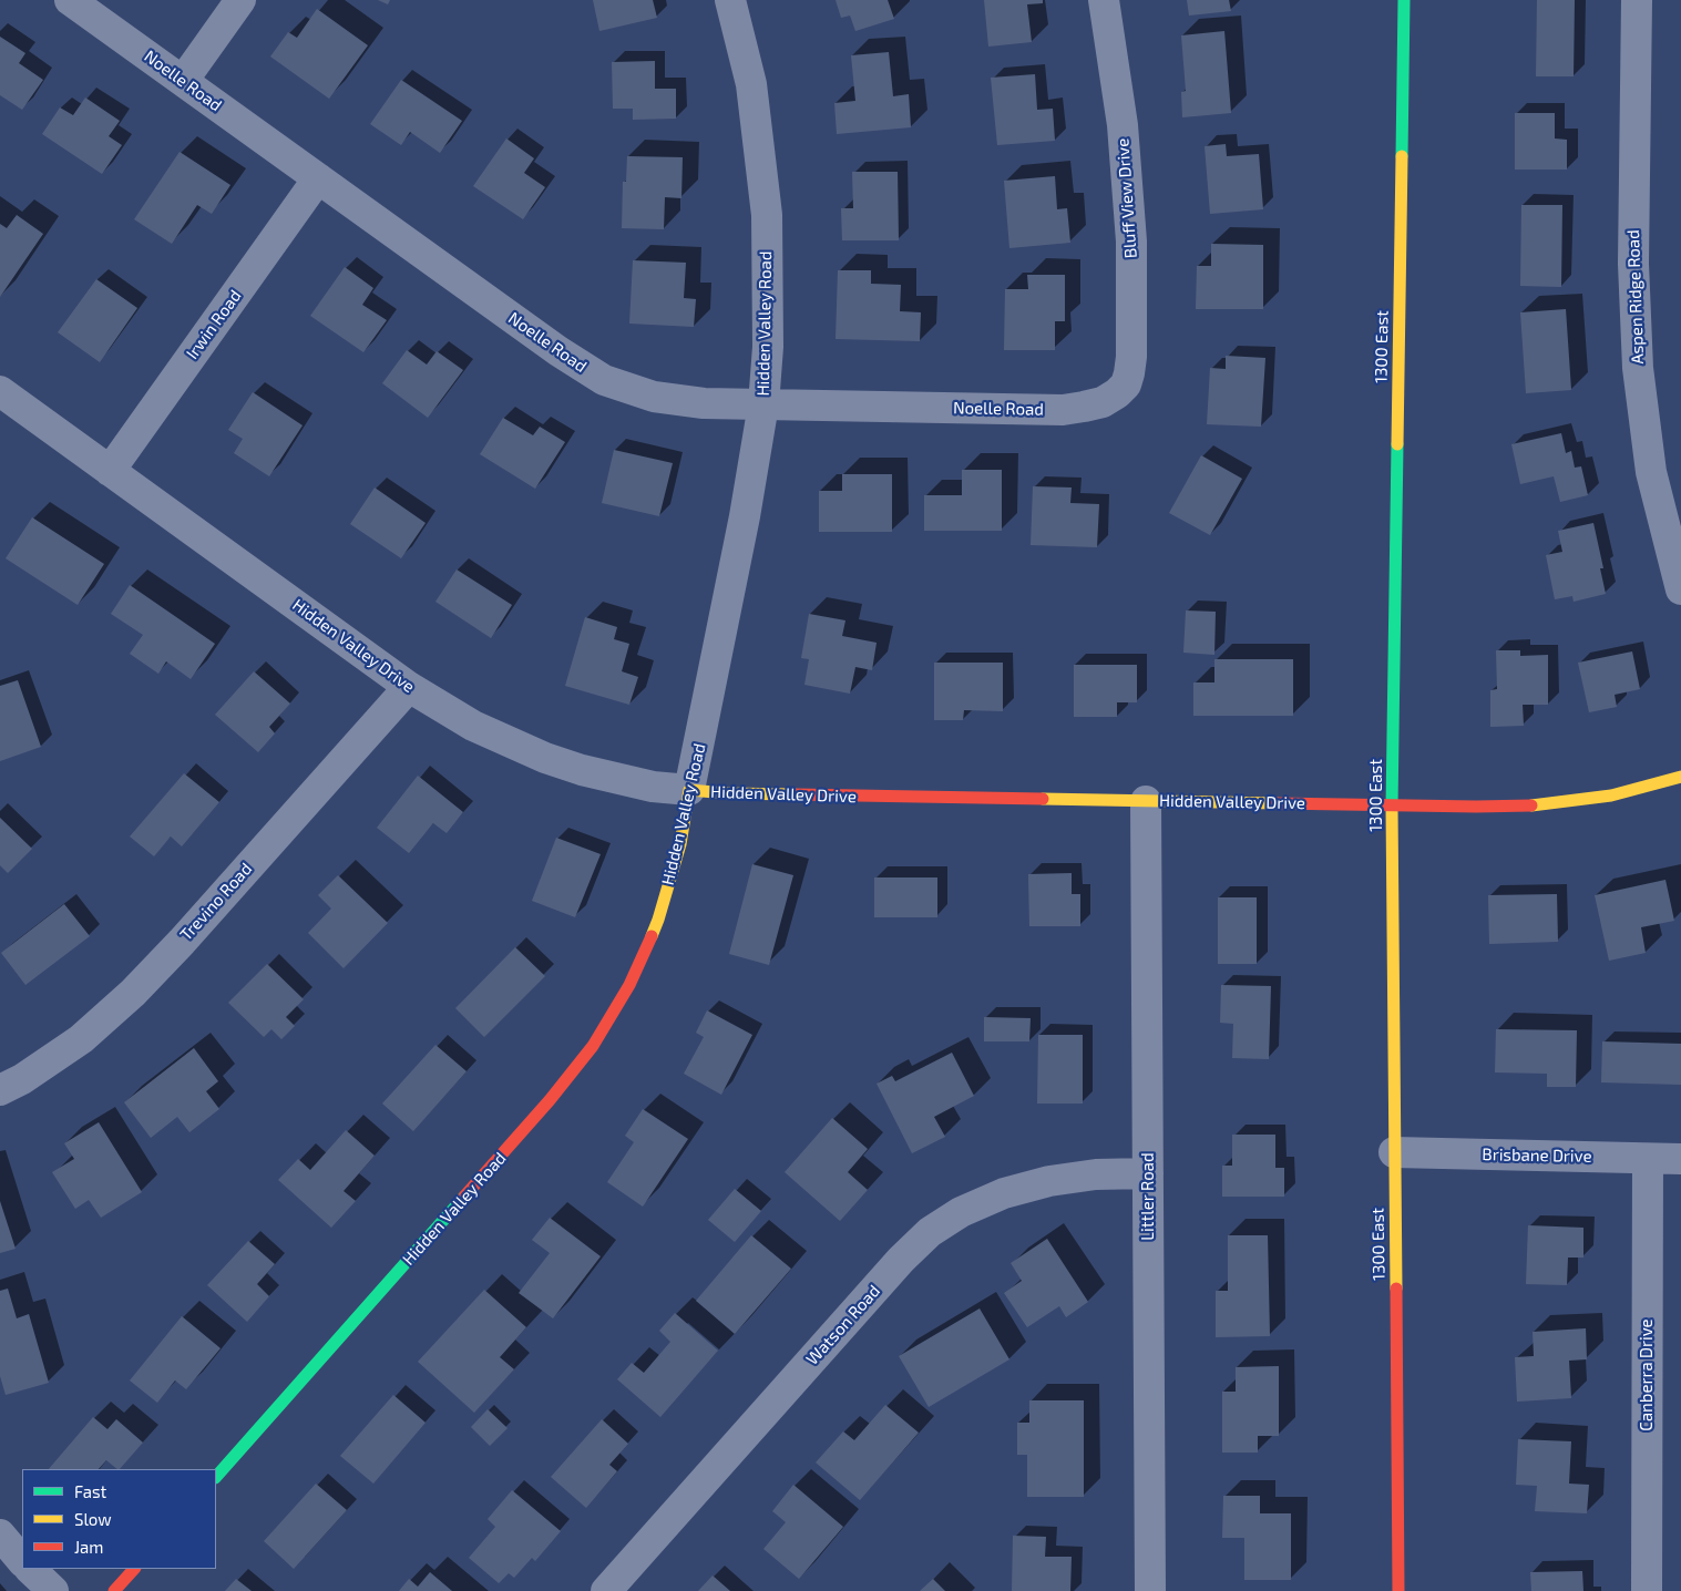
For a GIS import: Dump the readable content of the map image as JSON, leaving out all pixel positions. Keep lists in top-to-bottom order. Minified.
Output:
{"streets":{"street":["Noelle Road","Bluff View Drive","Aspen Ridge Road","Hidden Valley Road","Irwin Road","1300 East","Hidden Valley Drive","Trevino Road","Brisbane Drive","Littler Road","Watson Road","Canberra Drive"]},"crossings":[["Noelle Road","Bluff View Drive"],["Noelle Road","Hidden Valley Road"],["Noelle Road","Irwin Road"],["Hidden Valley Road","Hidden Valley Drive"],["Irwin Road","Hidden Valley Drive"],["1300 East","Hidden Valley Drive"],["1300 East","Brisbane Drive"],["Hidden Valley Drive","Trevino Road"],["Hidden Valley Drive","Littler Road"],["Brisbane Drive","Canberra Drive"],["Littler Road","Watson Road"]],"legend":["Fast","Slow","Jam"]}
